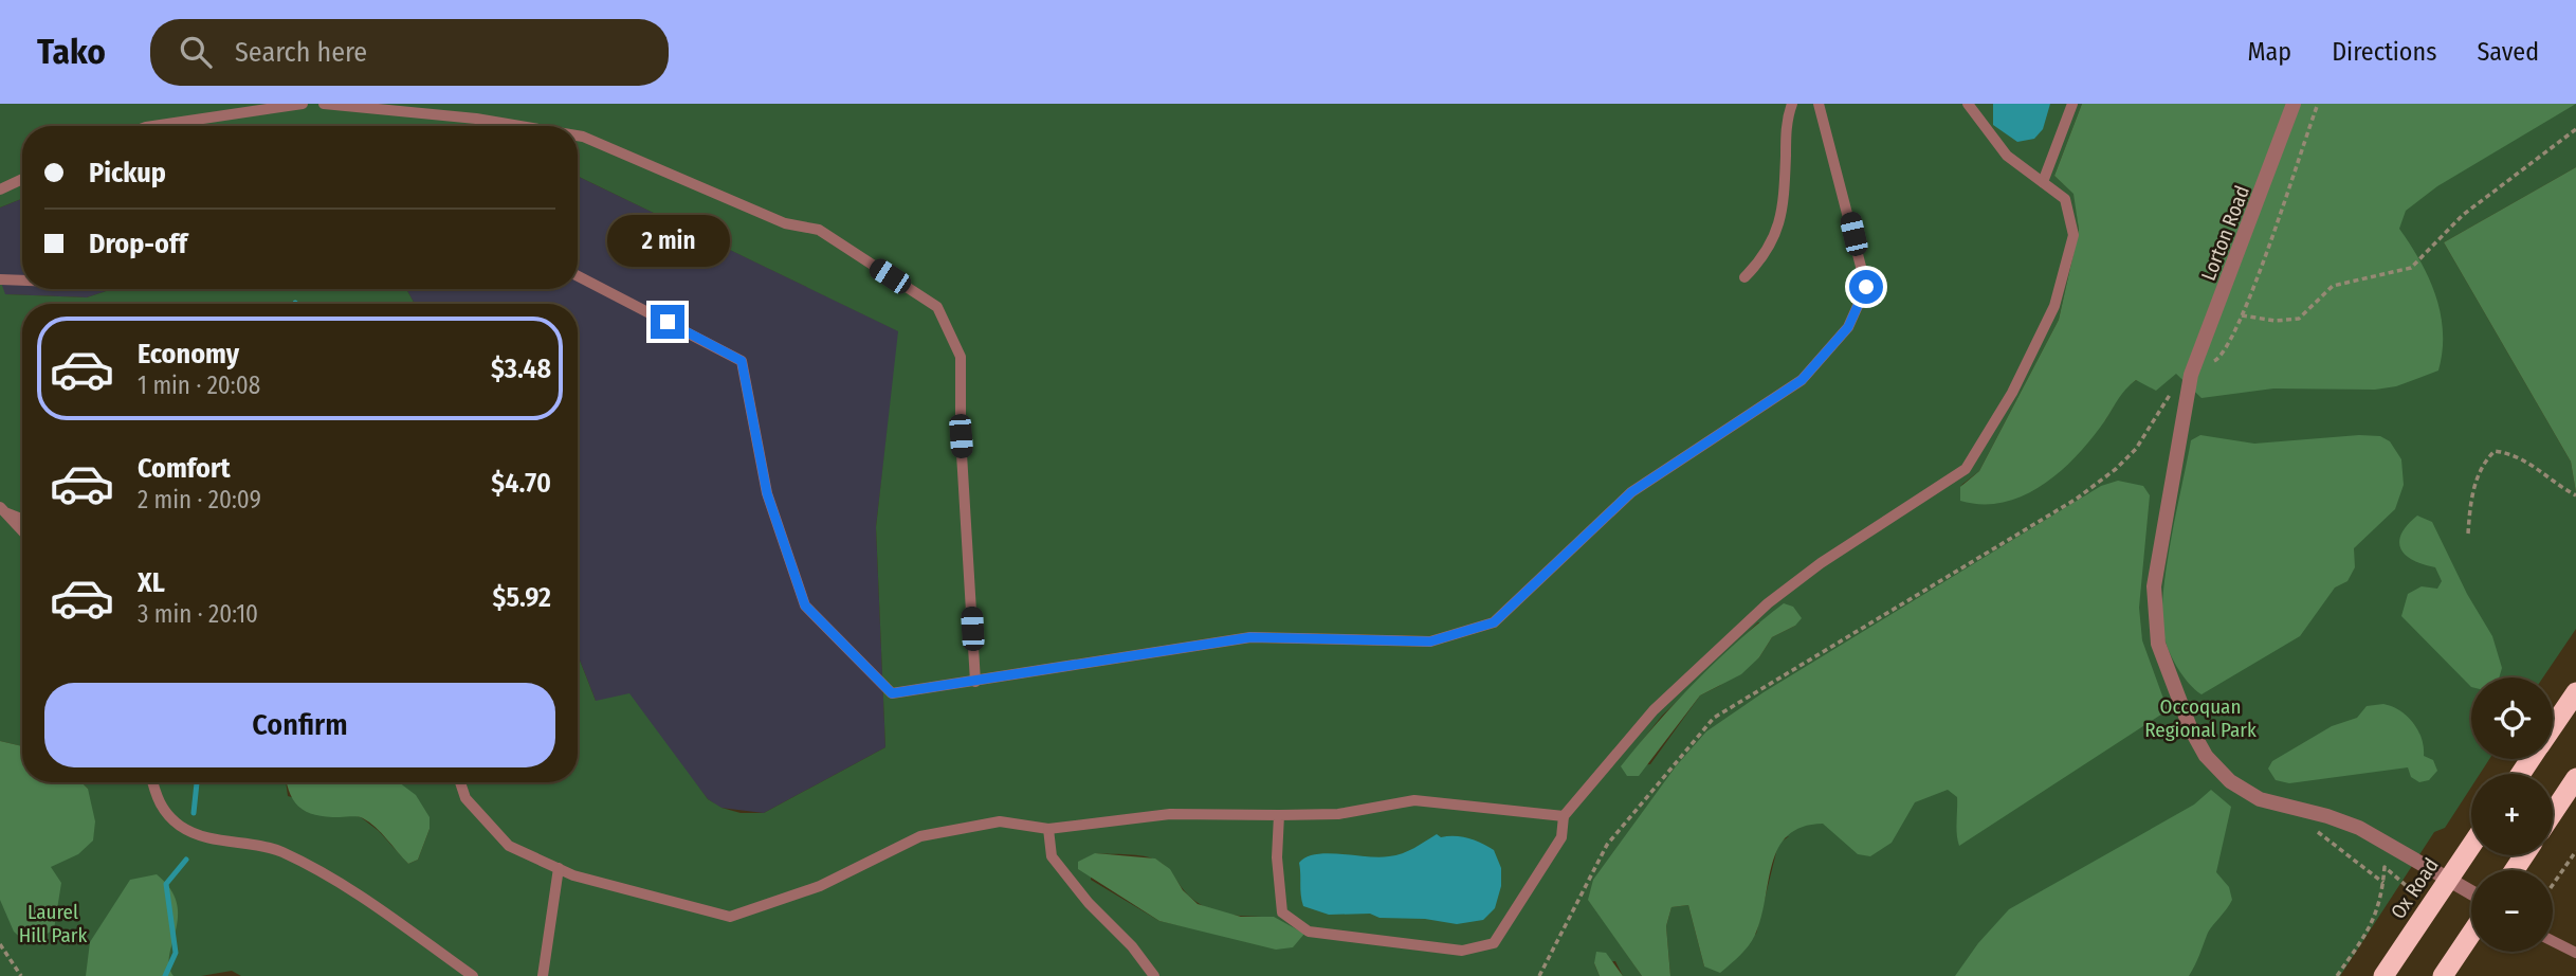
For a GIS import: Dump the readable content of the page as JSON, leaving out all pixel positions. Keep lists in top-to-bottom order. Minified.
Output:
{"streets":{"highway":["Ox Road"],"street":["Lorton Road"]},"crossings":[["Lorton Road","Ox Road"]],"parks":["Occoquan Regional Park","Laurel Hill Park"],"page":{"header":"Tako","search":"Search here","nav":["Map","Directions","Saved"],"banner":["Pickup","Drop-off"],"bubble":"2 min","list":[{"name":"Economy","note":"1 min · 20:08","value":"$3.48"},{"name":"Comfort","note":"2 min · 20:09","value":"$4.70"},{"name":"XL","note":"3 min · 20:10","value":"$5.92"}],"buttons":"Confirm","map_buttons":["+","−"]}}
